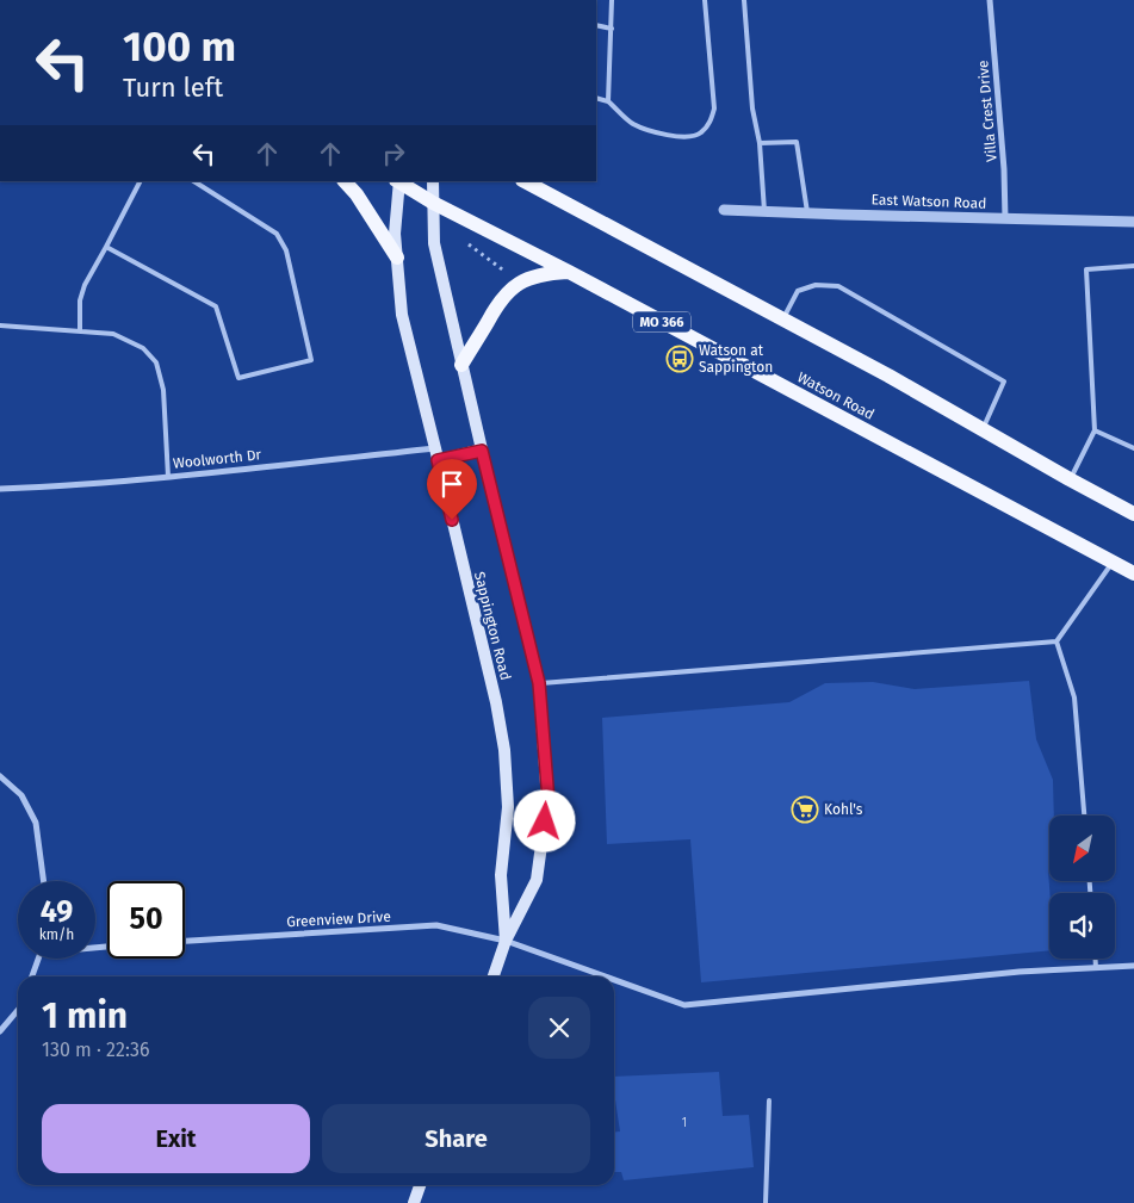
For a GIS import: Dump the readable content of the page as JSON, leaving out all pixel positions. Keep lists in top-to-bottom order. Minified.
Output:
{"streets":{"main road":["MO 366","Watson Road","Sappington Road"],"street":["Villa Crest Drive","East Watson Road","Woolworth Dr","Greenview Drive"]},"crossings":[["Villa Crest Drive","East Watson Road"],["Watson Road","Sappington Road"],["Woolworth Dr","Sappington Road"],["Sappington Road","Greenview Drive"]],"places":{"bus stop":["Watson at Sappington"],"supermarket":["Kohl's"]},"house_numbers":["1"],"north":"bottom left","page":{"turn":["100 m","Turn left"],"speed":"49 km/h","limit":"50","heading":["1 min","130 m · 22:36"],"buttons":["Exit","Share"]}}
